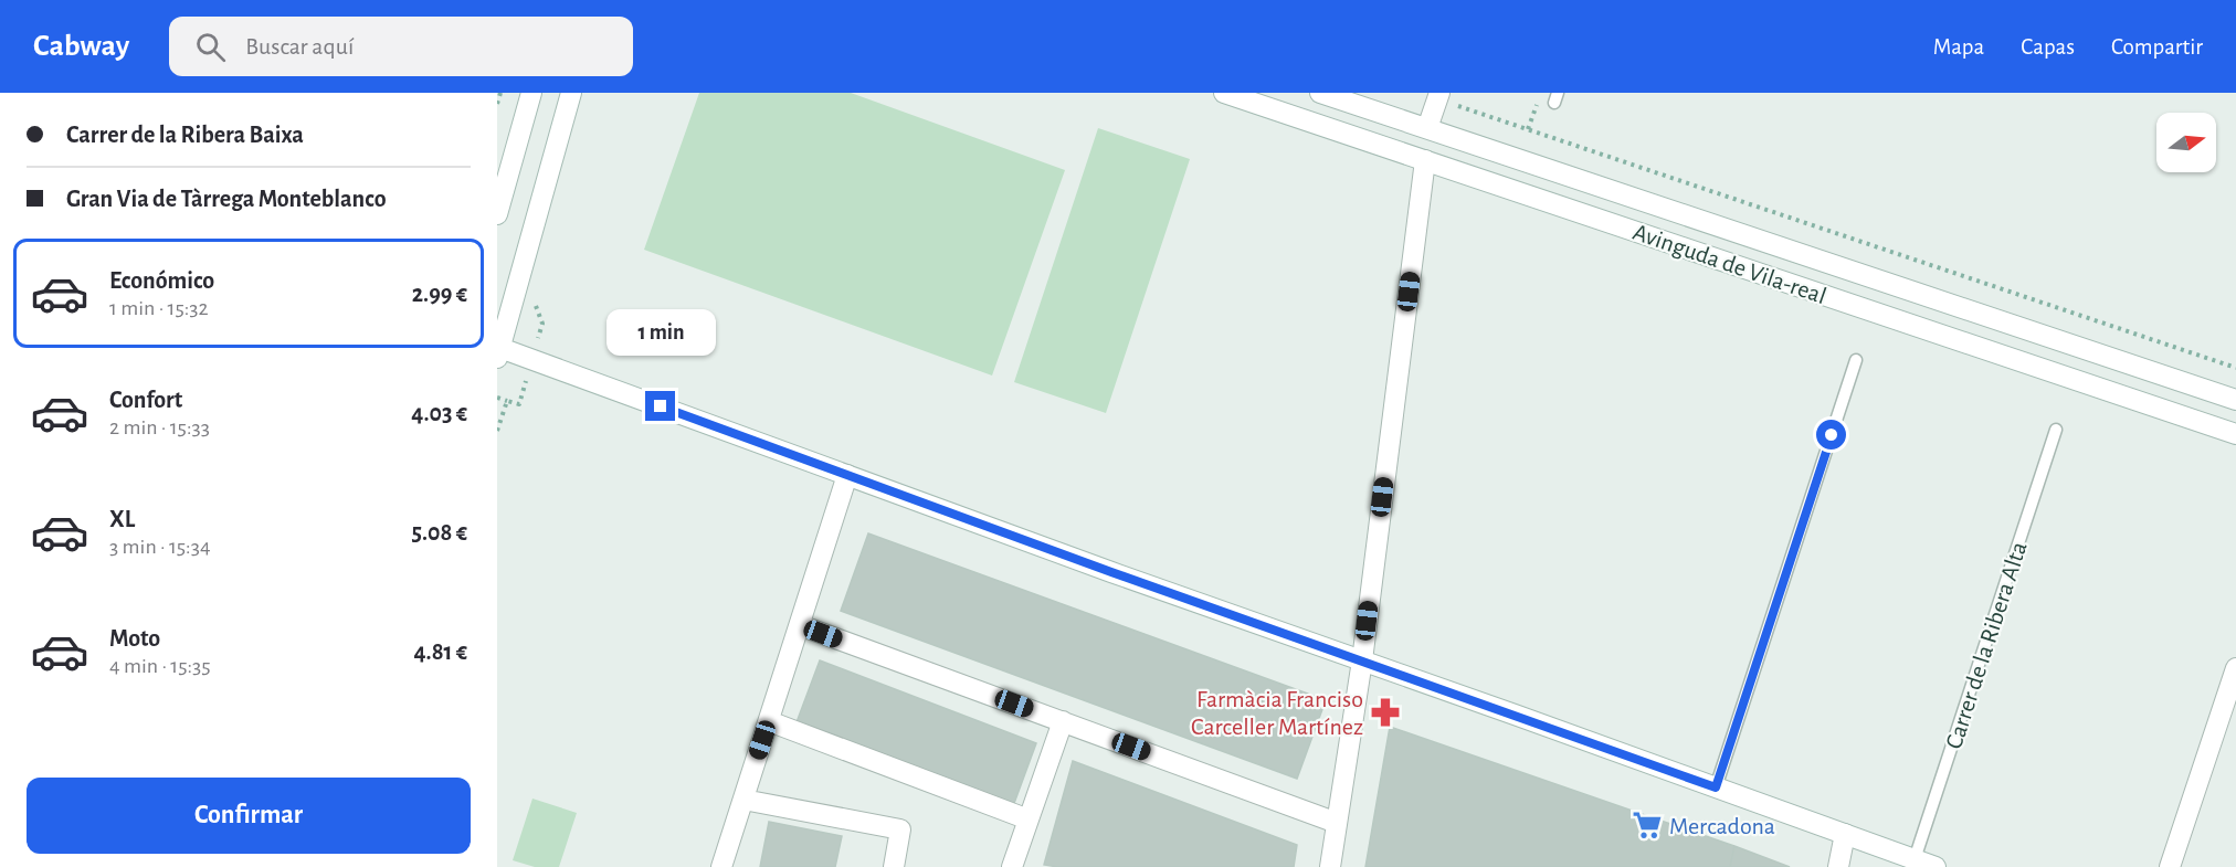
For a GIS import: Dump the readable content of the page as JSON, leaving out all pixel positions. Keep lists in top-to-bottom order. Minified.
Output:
{"streets":{"street":["Avinguda de Vila-real"],"lane":["Carrer de la Ribera Alta"]},"places":{"pharmacy":["Farmàcia Franciso Carceller Martínez"],"supermarket":["Mercadona"]},"north":"right","page":{"header":"Cabway","search":"Buscar aquí","nav":["Mapa","Capas","Compartir"],"banner":["Carrer de la Ribera Baixa","Gran Via de Tàrrega Monteblanco"],"list":[{"name":"Económico","note":"1 min · 15:32","value":"2.99 €"},{"name":"Confort","note":"2 min · 15:33","value":"4.03 €"},{"name":"XL","note":"3 min · 15:34","value":"5.08 €"},{"name":"Moto","note":"4 min · 15:35","value":"4.81 €"}],"bubble":"1 min","buttons":"Confirmar"}}
